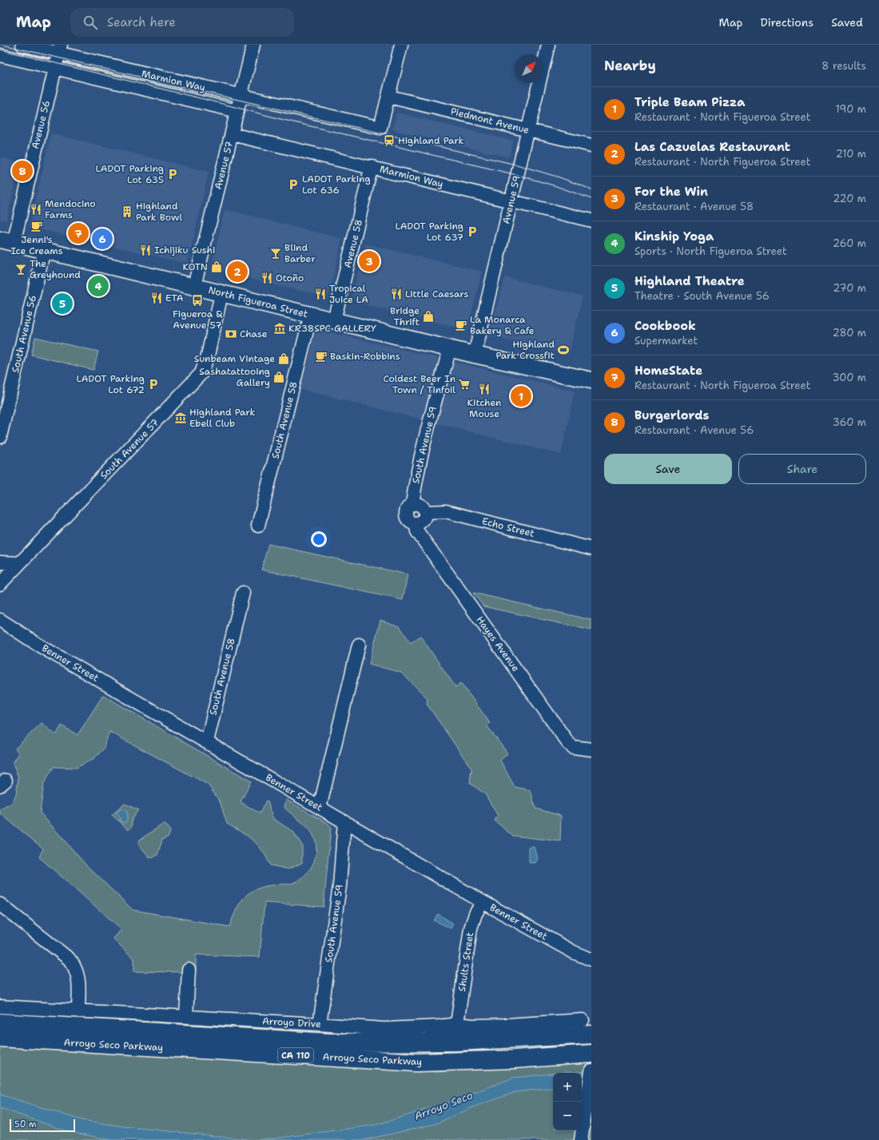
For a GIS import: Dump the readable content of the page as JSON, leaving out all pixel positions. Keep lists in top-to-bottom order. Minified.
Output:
{"streets":{"highway":["Arroyo Seco Parkway","CA 110"],"main road":["North Figueroa Street"],"street":["Marmion Way","Piedmont Avenue","Avenue 56","Avenue 57","Avenue 59","Avenue 58","South Avenue 56","South Avenue 58","South Avenue 59","South Avenue 57","Echo Street","Hayes Avenue","Benner Street","Shults Street","Arroyo Drive"]},"crossings":[["Marmion Way","Piedmont Avenue"],["Marmion Way","Avenue 56"],["Marmion Way","Avenue 57"],["Marmion Way","Avenue 59"],["Marmion Way","Avenue 58"],["Piedmont Avenue","Avenue 59"],["Avenue 56","North Figueroa Street"],["Avenue 57","North Figueroa Street"],["Avenue 59","North Figueroa Street"],["Avenue 58","North Figueroa Street"],["North Figueroa Street","South Avenue 56"],["North Figueroa Street","South Avenue 58"],["North Figueroa Street","South Avenue 59"],["North Figueroa Street","South Avenue 57"],["South Avenue 58","Benner Street"],["South Avenue 59","Echo Street"],["South Avenue 59","Hayes Avenue"],["South Avenue 59","Benner Street"],["South Avenue 59","Arroyo Drive"],["Echo Street","Hayes Avenue"],["Benner Street","Shults Street"],["Shults Street","Arroyo Drive"],["Arroyo Drive","Arroyo Seco Parkway"]],"water":["Arroyo Seco"],"places":{"station":["Highland Park"],"parking":["LADOT Parking Lot 635","LADOT Parking Lot 636","LADOT Parking Lot 637","LADOT Parking Lot 672"],"restaurant":["Mendocino Farms","Ichijiku Sushi","Otoño","Tropical Juice LA","Little Caesars","ETA","Kitchen Mouse"],"building":["Highland Park Bowl"],"cafe":["Jenni's Ice Creams","La Monarca Bakery & Cafe","Baskin-Robbins"],"bar":["Blind Barber","The Greyhound"],"shop":["KOTN","Bridge Thrift","Sunbeam Vintage","Sashatattooing Gallery"],"bus stop":["Figueroa & Avenue 57"],"museum":["KR38SPC GALLERY","Highland Park Ebell Club"],"bank":["Chase"],"sports":["Highland Park Crossfit"],"supermarket":["Coldest Beer In Town / Tinfoil"]},"scale_bar":"50 m","north":"top right","page":{"header":"Map","search":"Search here","nav":["Map","Directions","Saved"],"heading":["Nearby","8 results"],"list":[{"mark":"1","name":"Triple Beam Pizza","note":"Restaurant · North Figueroa Street","value":"190 m"},{"mark":"2","name":"Las Cazuelas Restaurant","note":"Restaurant · North Figueroa Street","value":"210 m"},{"mark":"3","name":"For the Win","note":"Restaurant · Avenue 58","value":"220 m"},{"mark":"4","name":"Kinship Yoga","note":"Sports · North Figueroa Street","value":"260 m"},{"mark":"5","name":"Highland Theatre","note":"Theatre · South Avenue 56","value":"270 m"},{"mark":"6","name":"Cookbook","note":"Supermarket","value":"280 m"},{"mark":"7","name":"HomeState","note":"Restaurant · North Figueroa Street","value":"300 m"},{"mark":"8","name":"Burgerlords","note":"Restaurant · Avenue 56","value":"360 m"}],"pins":["8","7","6","3","2","4","5","1"],"buttons":["Save","Share"],"map_buttons":["+","−"],"scale":"50 m"}}
